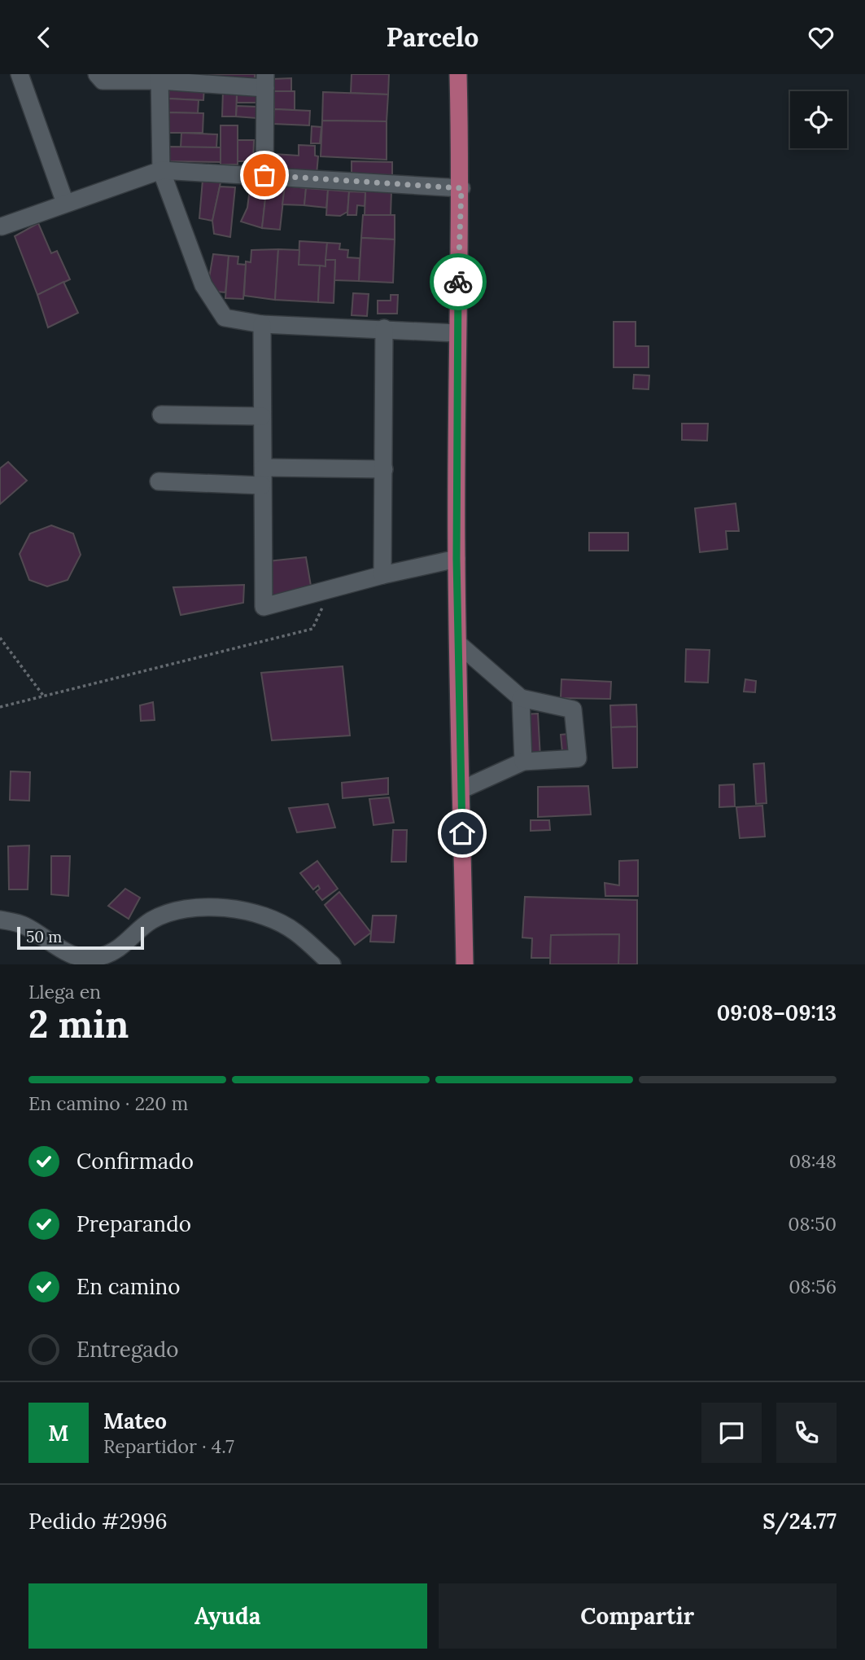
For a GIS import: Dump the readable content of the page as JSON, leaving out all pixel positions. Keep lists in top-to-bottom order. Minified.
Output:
{"scale_bar":"50 m","page":{"header":"Parcelo","scale":"50 m","heading":["2 min","Llega en","09:08–09:13"],"panel":["Mateo","Repartidor · 4.7","Pedido #2996","S/24.77"],"bar":"En camino · 220 m","list":[["Confirmado","08:48"],["Preparando","08:50"],["En camino","08:56"],"Entregado"],"round":"M","buttons":["Ayuda","Compartir"]}}
